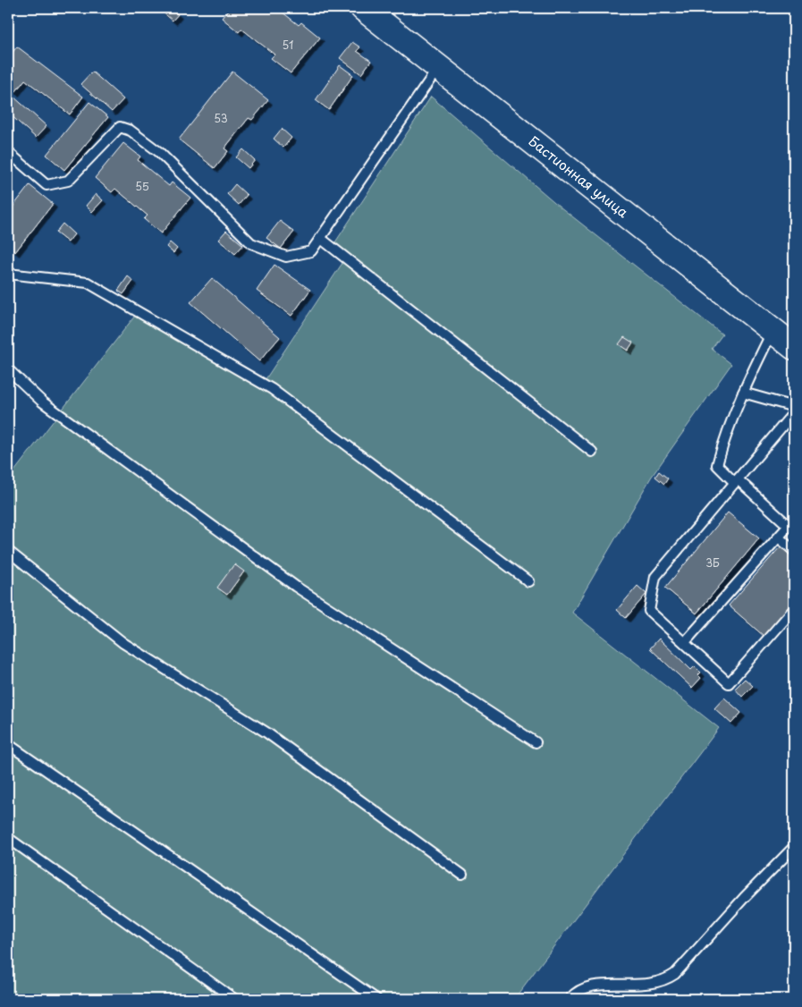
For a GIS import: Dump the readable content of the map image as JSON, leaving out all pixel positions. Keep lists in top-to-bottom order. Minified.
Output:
{"streets":{"street":["Бастионная улица"]},"house_numbers":["51","53","55","3Б"]}
